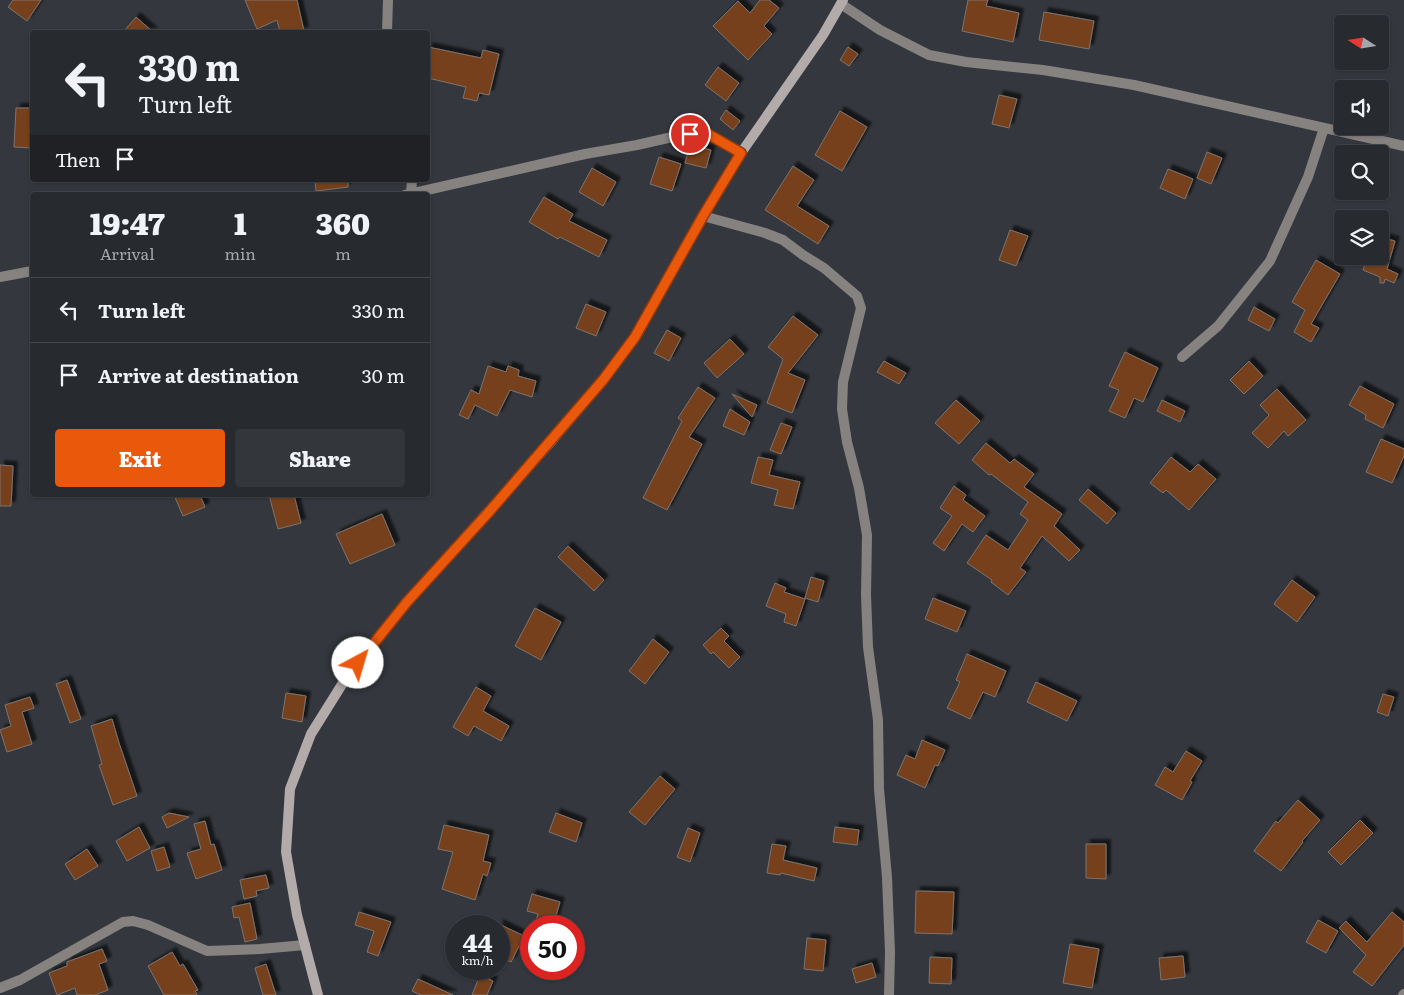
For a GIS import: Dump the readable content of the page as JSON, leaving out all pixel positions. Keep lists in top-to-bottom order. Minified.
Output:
{"north":"left","page":{"turn":["330 m","Turn left"],"then":"Then","eta":["19:47","Arrival","1","min","360","m"],"list":[{"name":"Turn left","value":"330 m"},{"name":"Arrive at destination","value":"30 m"}],"buttons":["Exit","Share"],"speed":"44 km/h","limit":"50"}}
